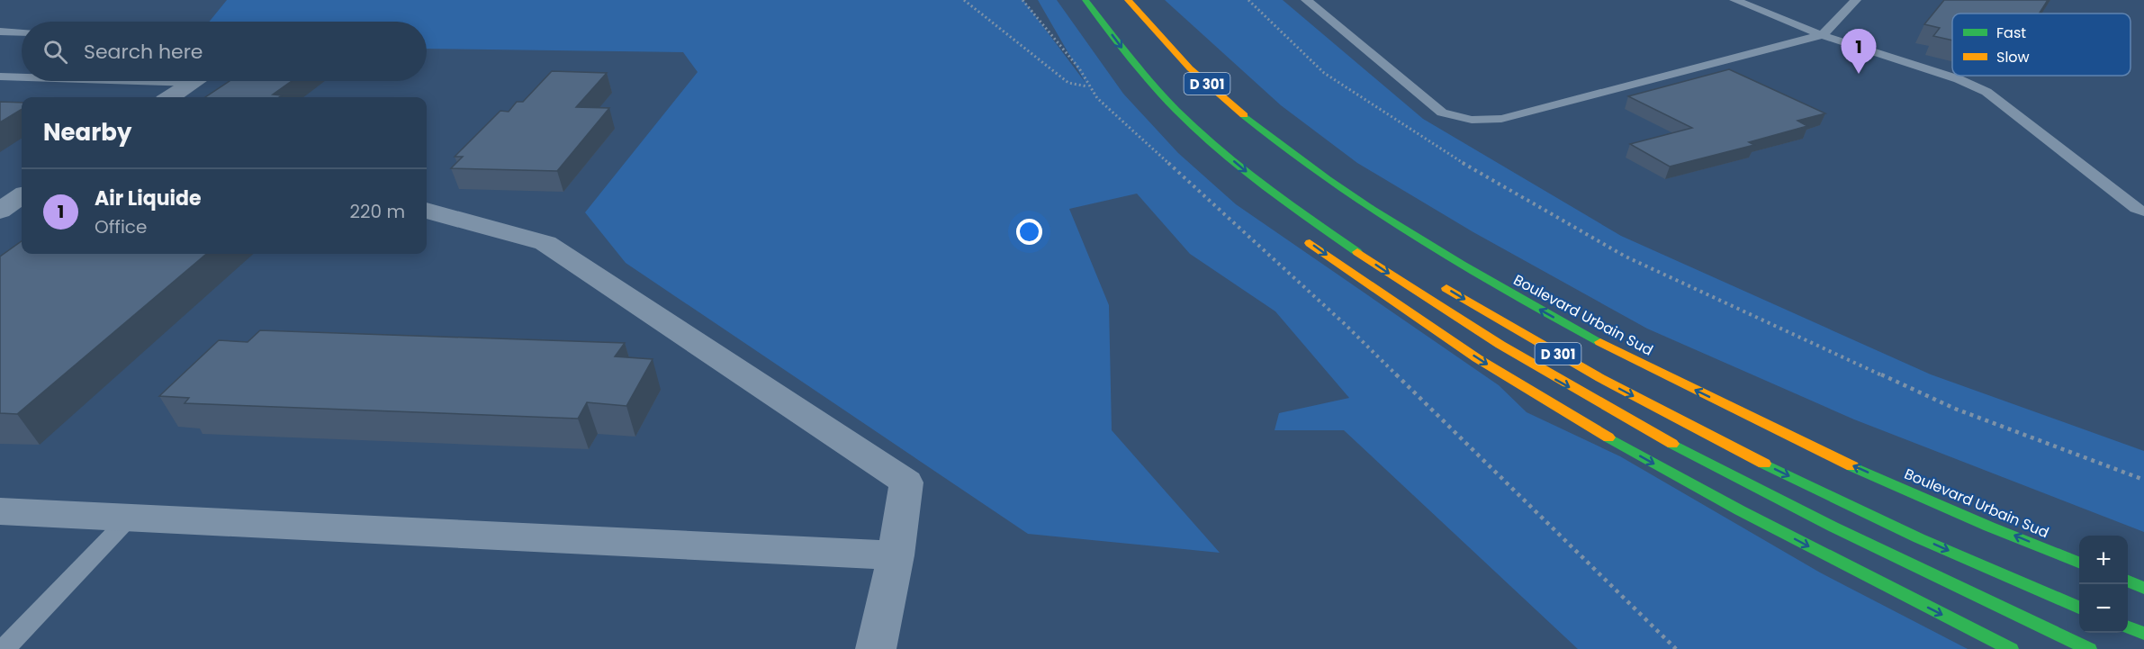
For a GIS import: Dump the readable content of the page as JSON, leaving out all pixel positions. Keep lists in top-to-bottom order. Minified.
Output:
{"streets":{"highway":["D 301","Boulevard Urbain Sud"]},"legend":["Fast","Slow"],"page":{"search":"Search here","pins":"1","heading":"Nearby","list":[{"mark":"1","name":"Air Liquide","note":"Office","value":"220 m"}],"map_buttons":["+","−"]}}
